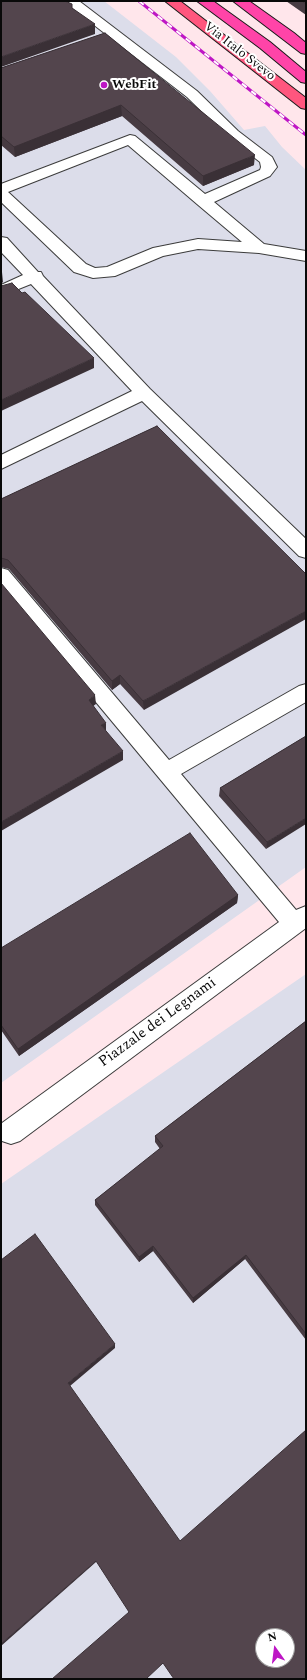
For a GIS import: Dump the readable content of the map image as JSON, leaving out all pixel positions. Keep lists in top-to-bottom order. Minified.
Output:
{"streets":{"main road":["Via Italo Svevo"],"street":["Piazzale dei Legnami"]},"places":["WebFit"],"north":"top"}
